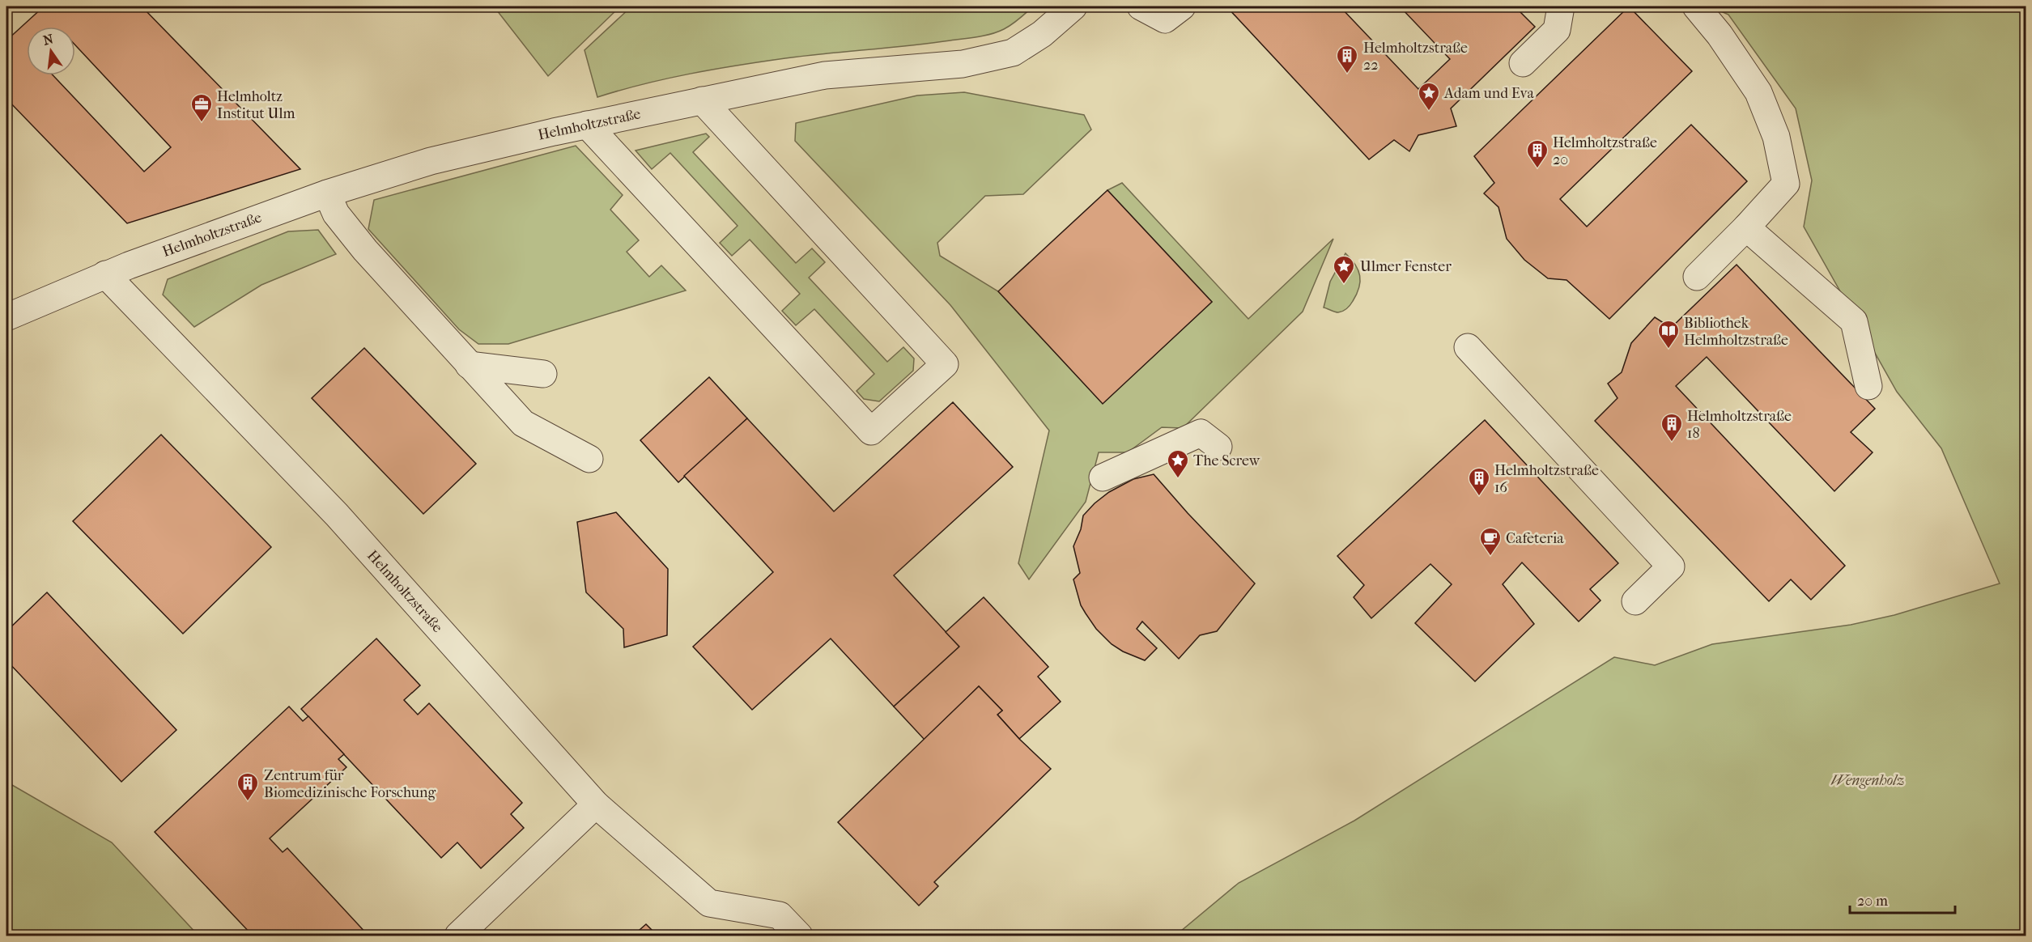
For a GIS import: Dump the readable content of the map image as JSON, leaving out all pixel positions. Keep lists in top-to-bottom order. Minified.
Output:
{"streets":{"street":["Helmholtzstraße"]},"parks":["Wengenholz"],"places":{"building":["Helmholtzstraße 22","Helmholtzstraße 20","Helmholtzstraße 18","Helmholtzstraße 16","Zentrum für Biomedizinische Forschung"],"place":["Adam und Eva","Ulmer Fenster","The Screw"],"office":["Helmholtz Institut Ulm"],"library":["Bibliothek Helmholtzstraße"],"cafe":["Cafeteria"]},"scale_bar":"20 m","north":"top"}
